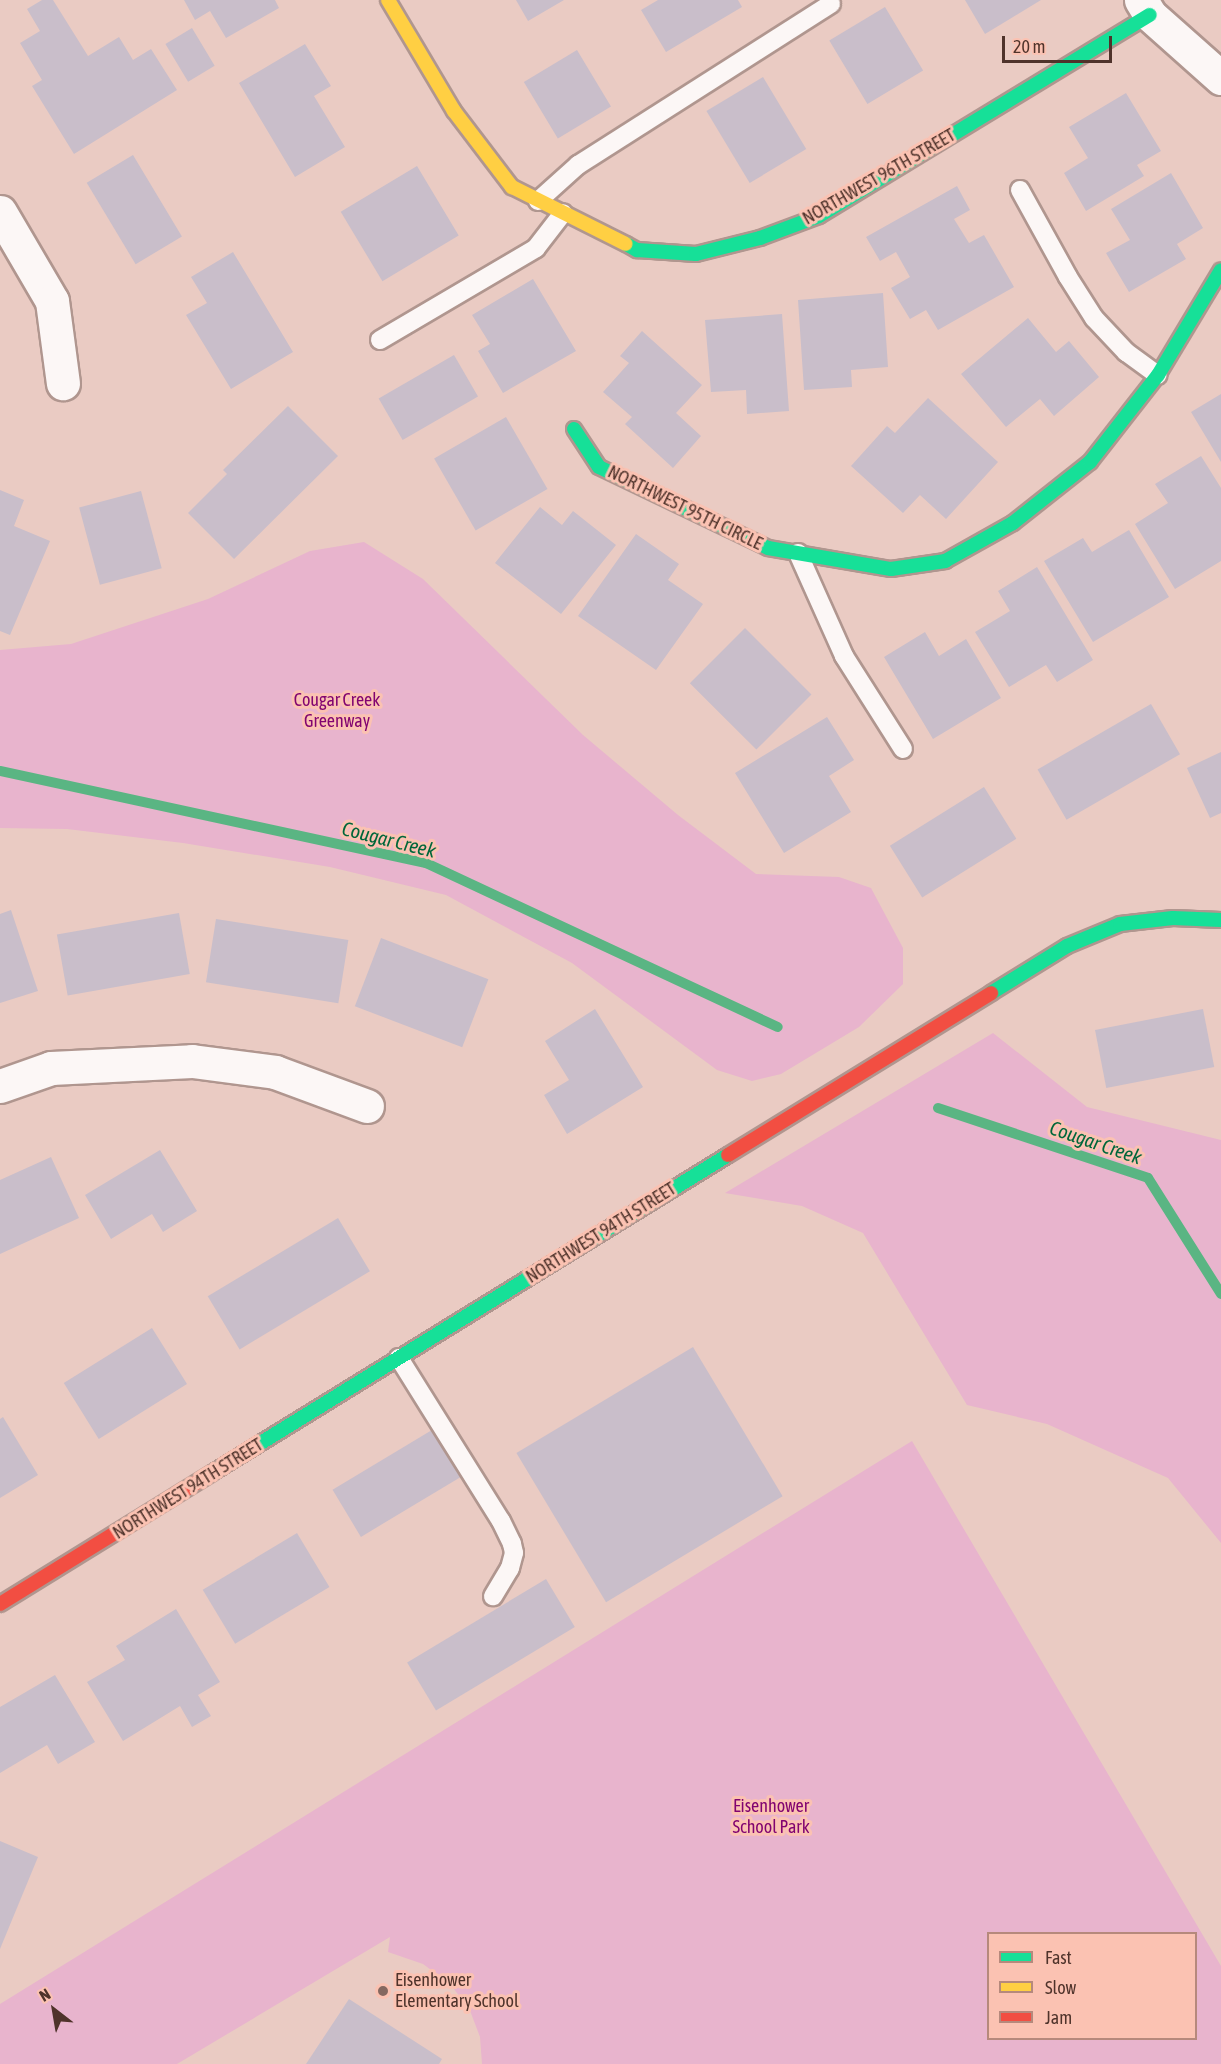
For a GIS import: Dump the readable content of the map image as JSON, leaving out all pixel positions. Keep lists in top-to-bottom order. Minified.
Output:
{"streets":{"street":["NORTHWEST 96TH STREET","NORTHWEST 95TH CIRCLE","NORTHWEST 94TH STREET"]},"water":["Cougar Creek"],"parks":["Cougar Creek Greenway","Eisenhower School Park"],"places":["Eisenhower Elementary School"],"legend":["Fast","Slow","Jam"],"scale_bar":"20 m","north":"top left"}
